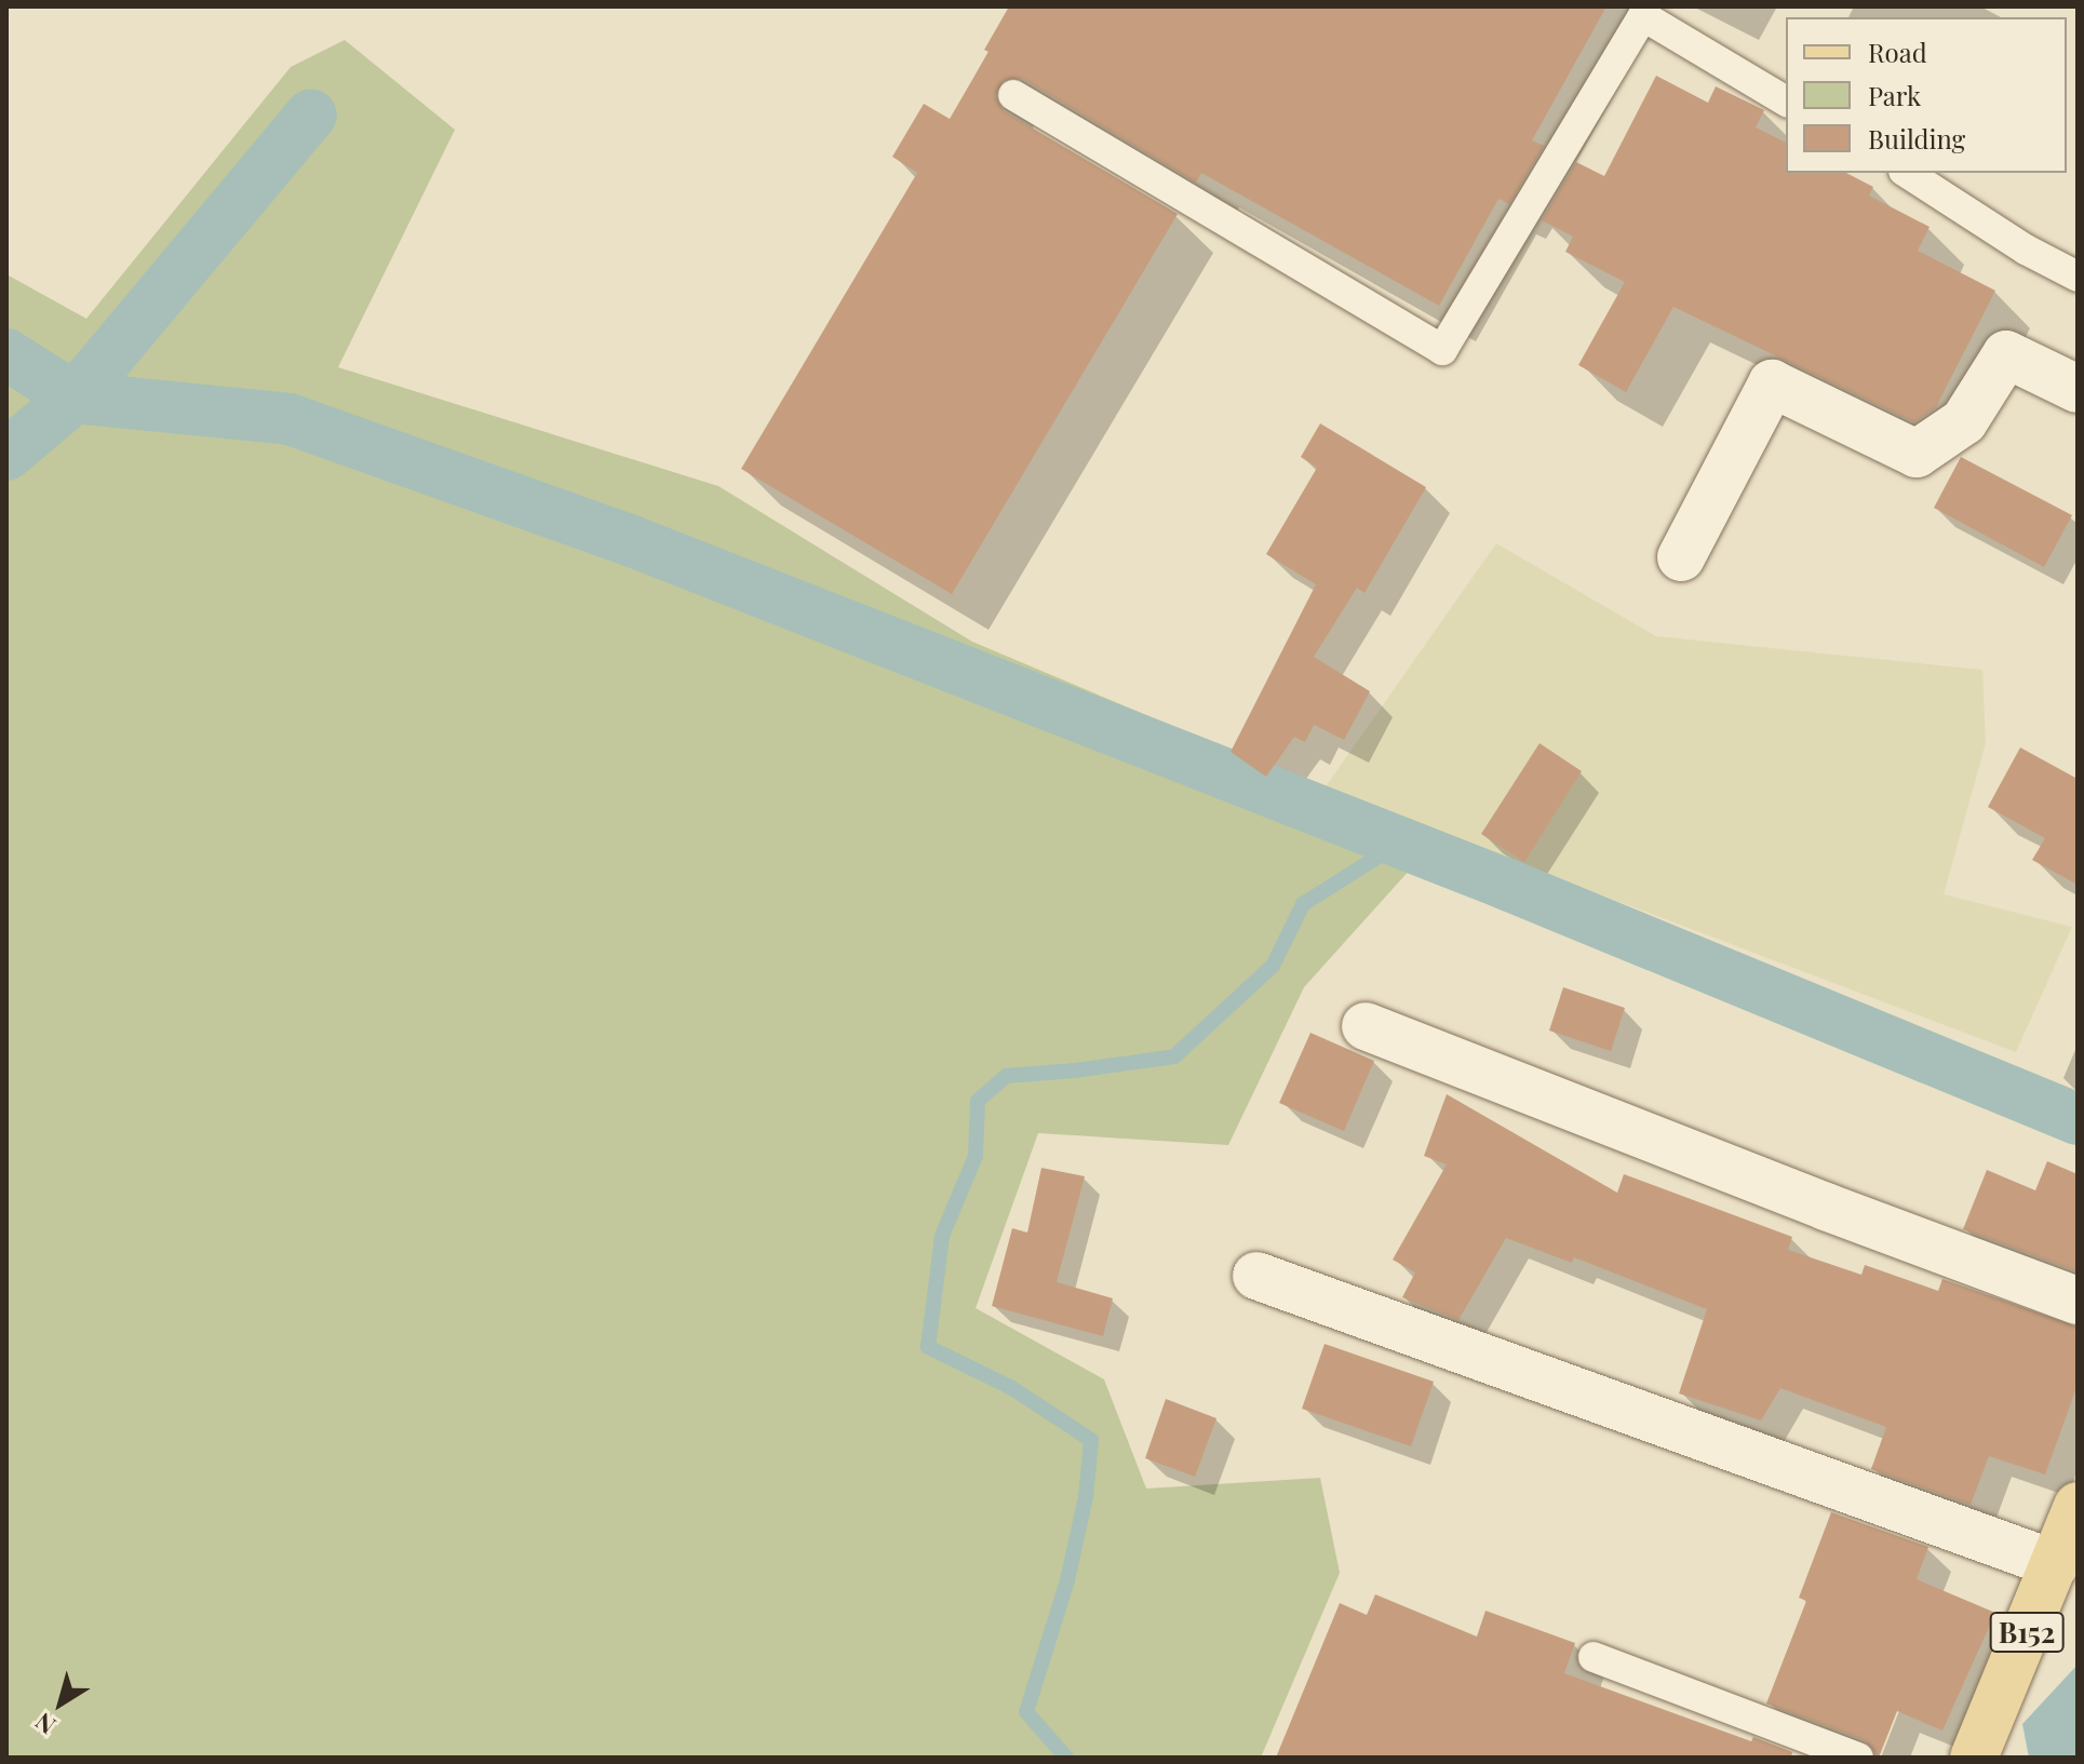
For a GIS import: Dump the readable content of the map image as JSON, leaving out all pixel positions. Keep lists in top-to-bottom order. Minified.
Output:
{"streets":{"main road":["B152"]},"legend":["Road","Park","Building"],"north":"bottom left"}
